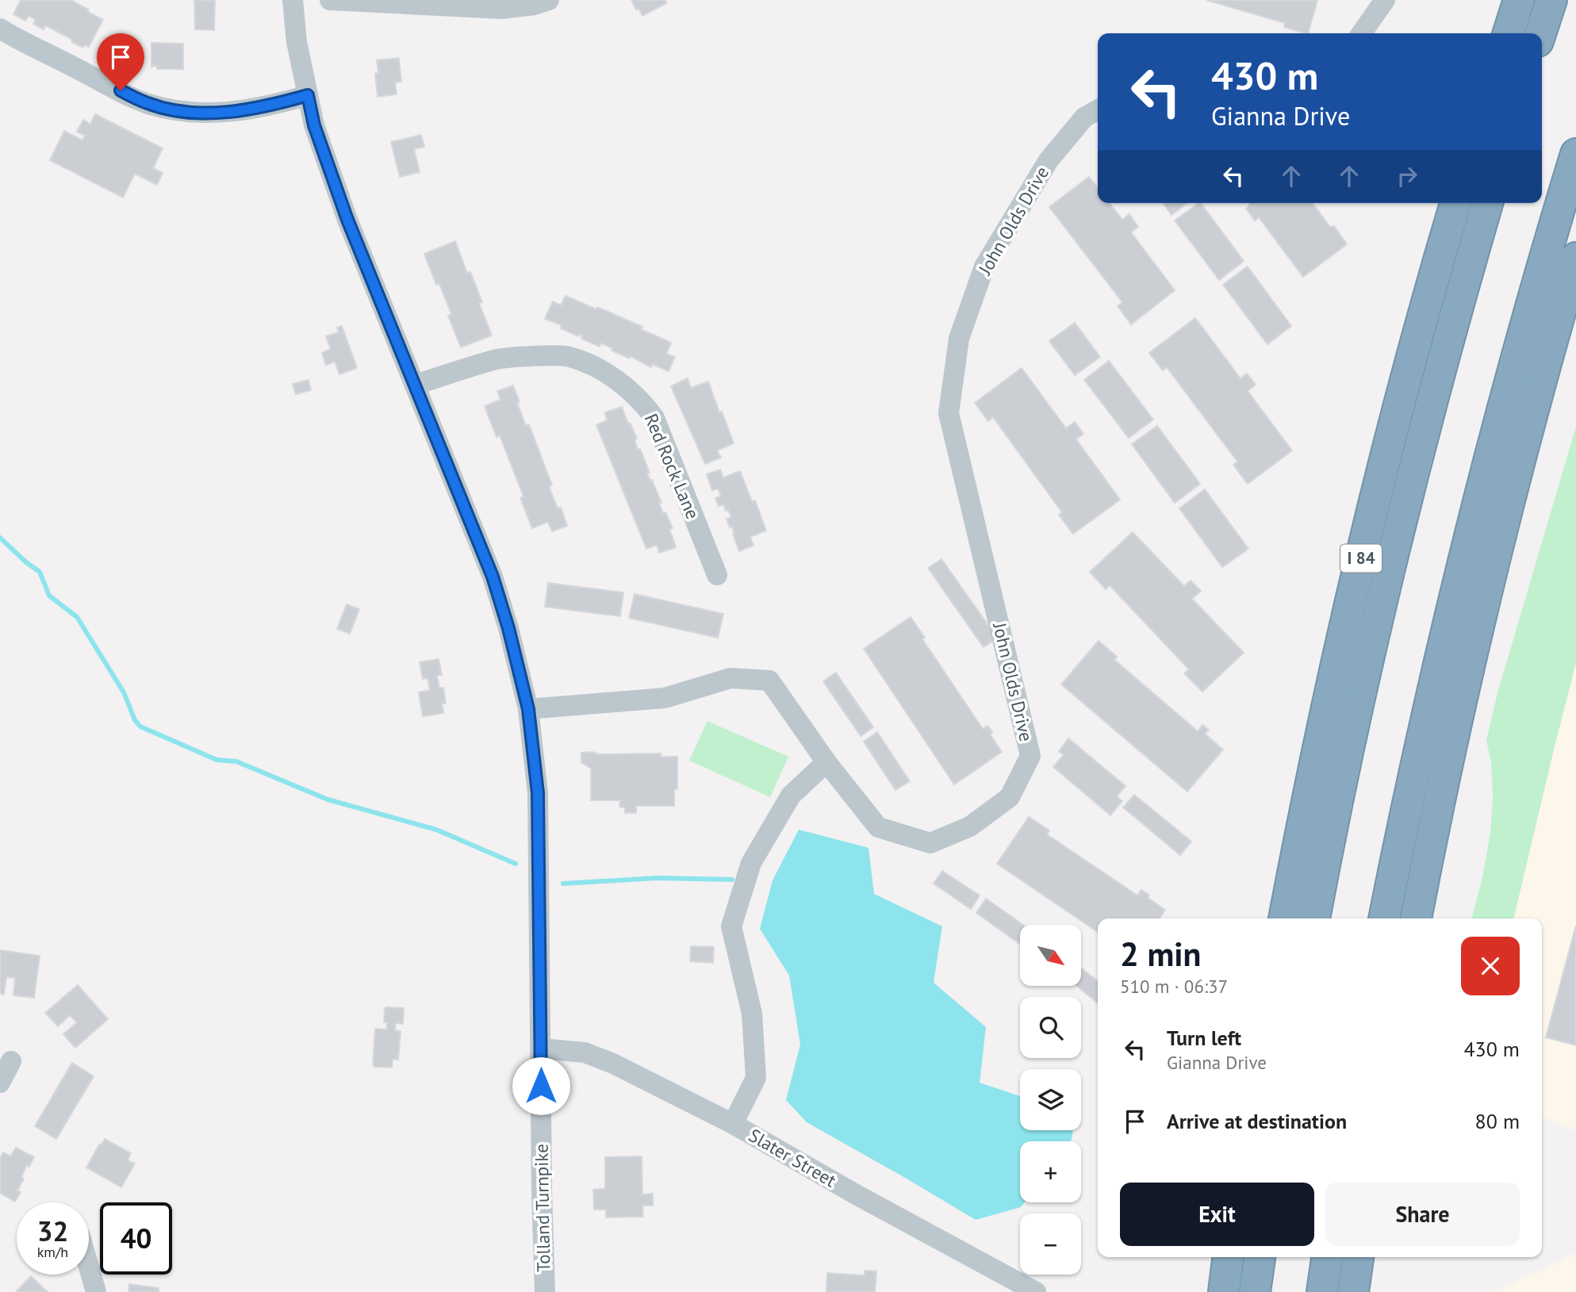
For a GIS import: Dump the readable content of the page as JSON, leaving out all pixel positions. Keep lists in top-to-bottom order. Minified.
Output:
{"streets":{"highway":["I 84"],"street":["John Olds Drive","Red Rock Lane","Slater Street","Tolland Turnpike"]},"crossings":[["John Olds Drive","Tolland Turnpike"],["Red Rock Lane","Tolland Turnpike"],["Slater Street","Tolland Turnpike"]],"north":"bottom right","page":{"turn":["430 m","Gianna Drive"],"heading":["2 min","510 m · 06:37"],"map_buttons":["+","−"],"list":[{"name":"Turn left","note":"Gianna Drive","value":"430 m"},{"name":"Arrive at destination","value":"80 m"}],"buttons":["Exit","Share"],"speed":"32 km/h","limit":"40"}}
